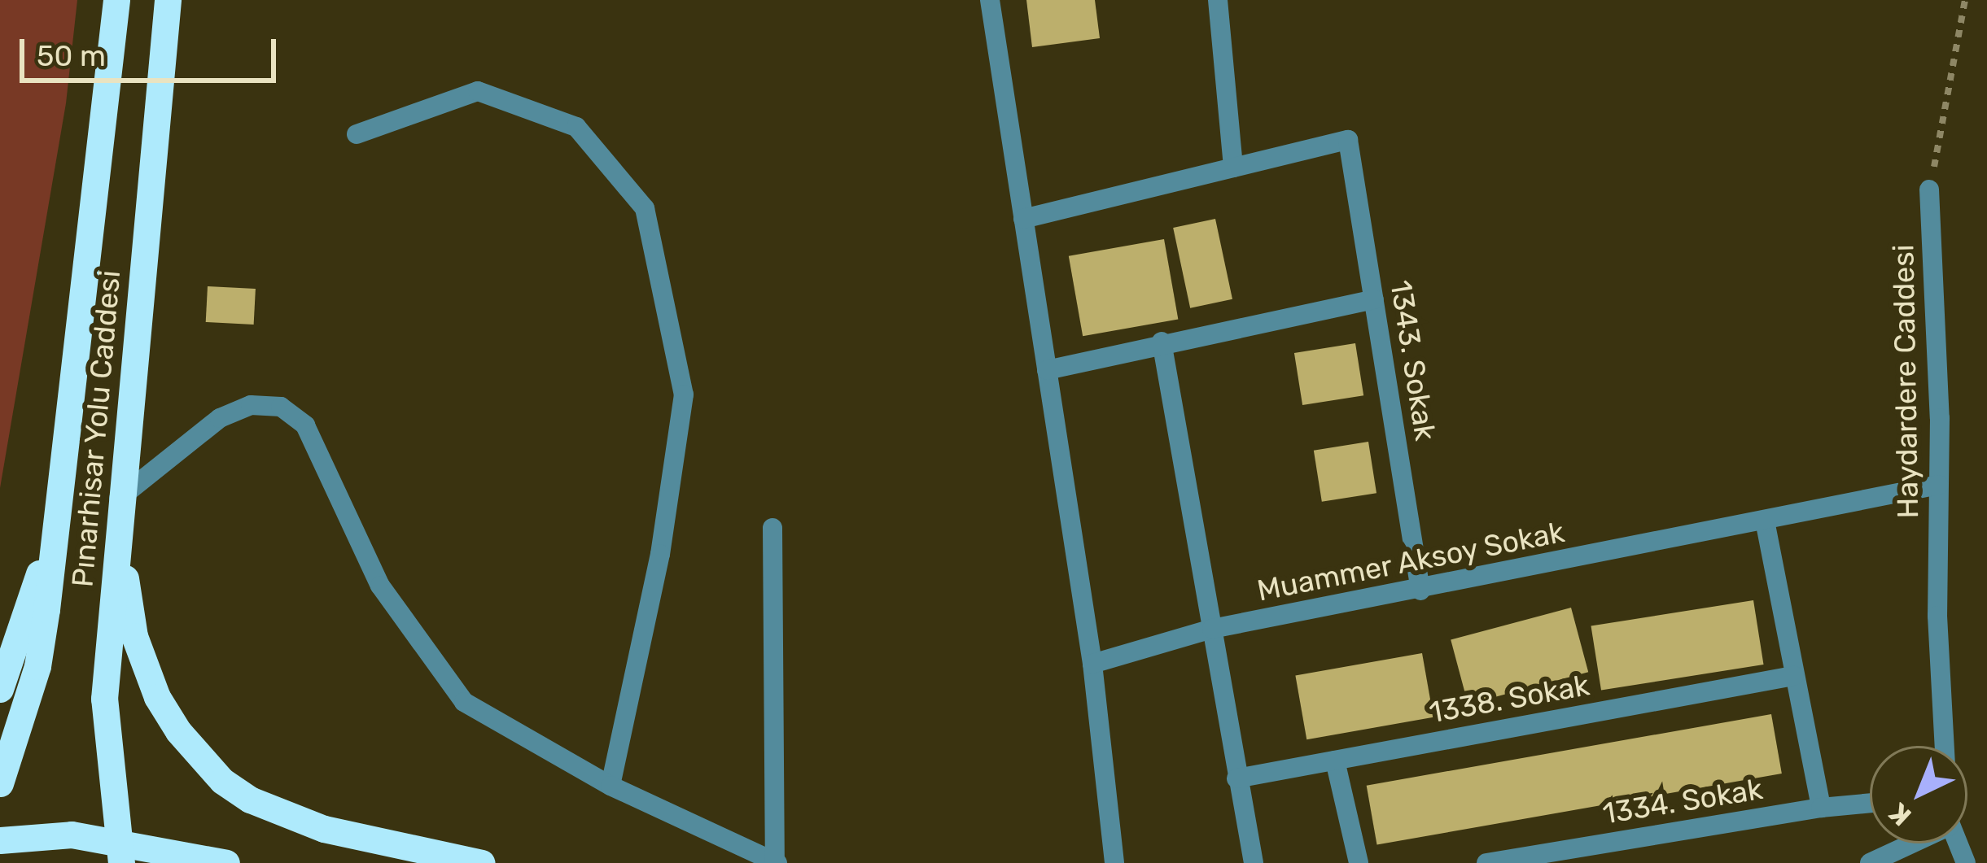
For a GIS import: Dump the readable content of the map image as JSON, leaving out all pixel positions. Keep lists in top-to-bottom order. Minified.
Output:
{"streets":{"highway":["Pınarhisar Yolu Caddesi"],"street":["1343. Sokak","Haydardere Caddesi","Muammer Aksoy Sokak","1338. Sokak","1334. Sokak"]},"crossings":[["1343. Sokak","Muammer Aksoy Sokak"],["Haydardere Caddesi","Muammer Aksoy Sokak"]],"scale_bar":"50 m","north":"bottom left"}
